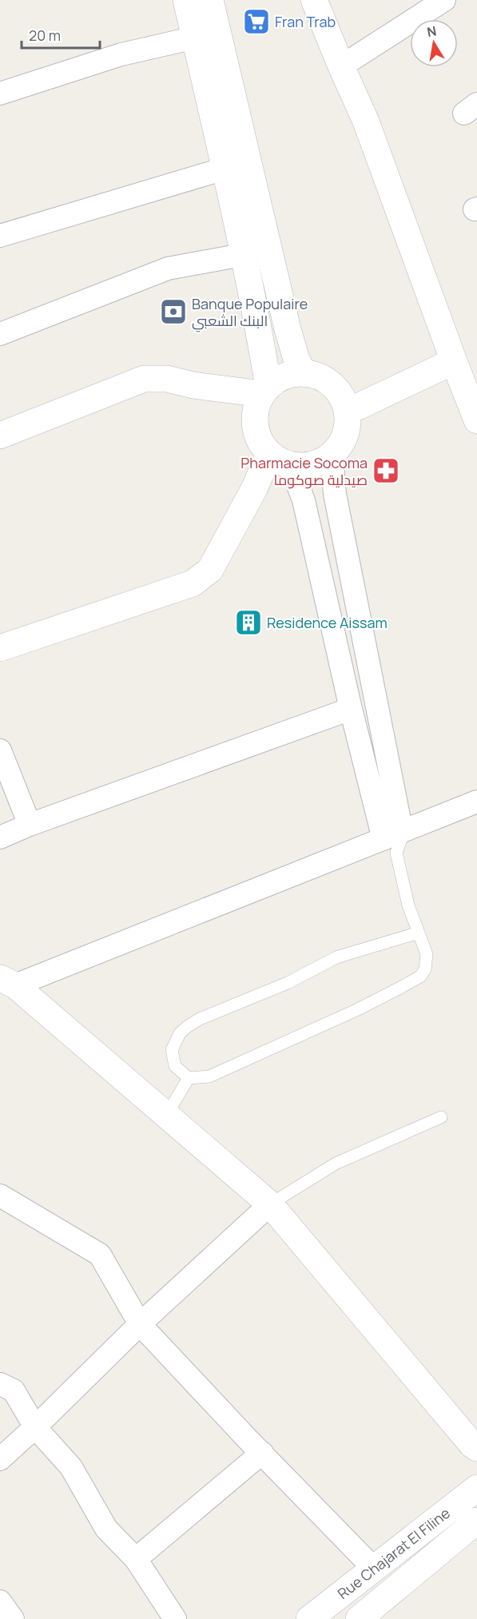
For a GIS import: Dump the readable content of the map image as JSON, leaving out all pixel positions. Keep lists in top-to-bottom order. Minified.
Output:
{"streets":{"street":["Rue Chajarat El Filine"]},"places":{"supermarket":["Fran Trab"],"bank":["Banque Populaire البنك الشعبي"],"pharmacy":["Pharmacie Socoma صيدلية صوكوما"],"building":["Residence Aissam"]},"scale_bar":"20 m","north":"top"}
